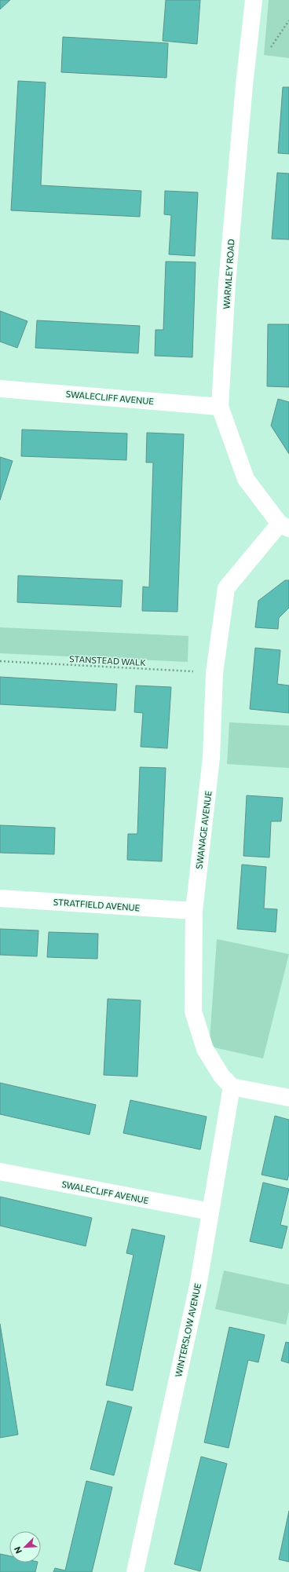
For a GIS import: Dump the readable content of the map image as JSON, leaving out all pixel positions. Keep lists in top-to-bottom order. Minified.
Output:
{"streets":{"street":["WARMLEY ROAD","SWALECLIFF AVENUE","SWANAGE AVENUE","STRATFIELD AVENUE","WINTERSLOW AVENUE"],"path":["STANSTEAD WALK"]},"crossings":[["WARMLEY ROAD","SWALECLIFF AVENUE"],["WARMLEY ROAD","SWANAGE AVENUE"],["SWALECLIFF AVENUE","WINTERSLOW AVENUE"],["STANSTEAD WALK","SWANAGE AVENUE"],["SWANAGE AVENUE","STRATFIELD AVENUE"],["SWANAGE AVENUE","WINTERSLOW AVENUE"]],"north":"bottom left"}
